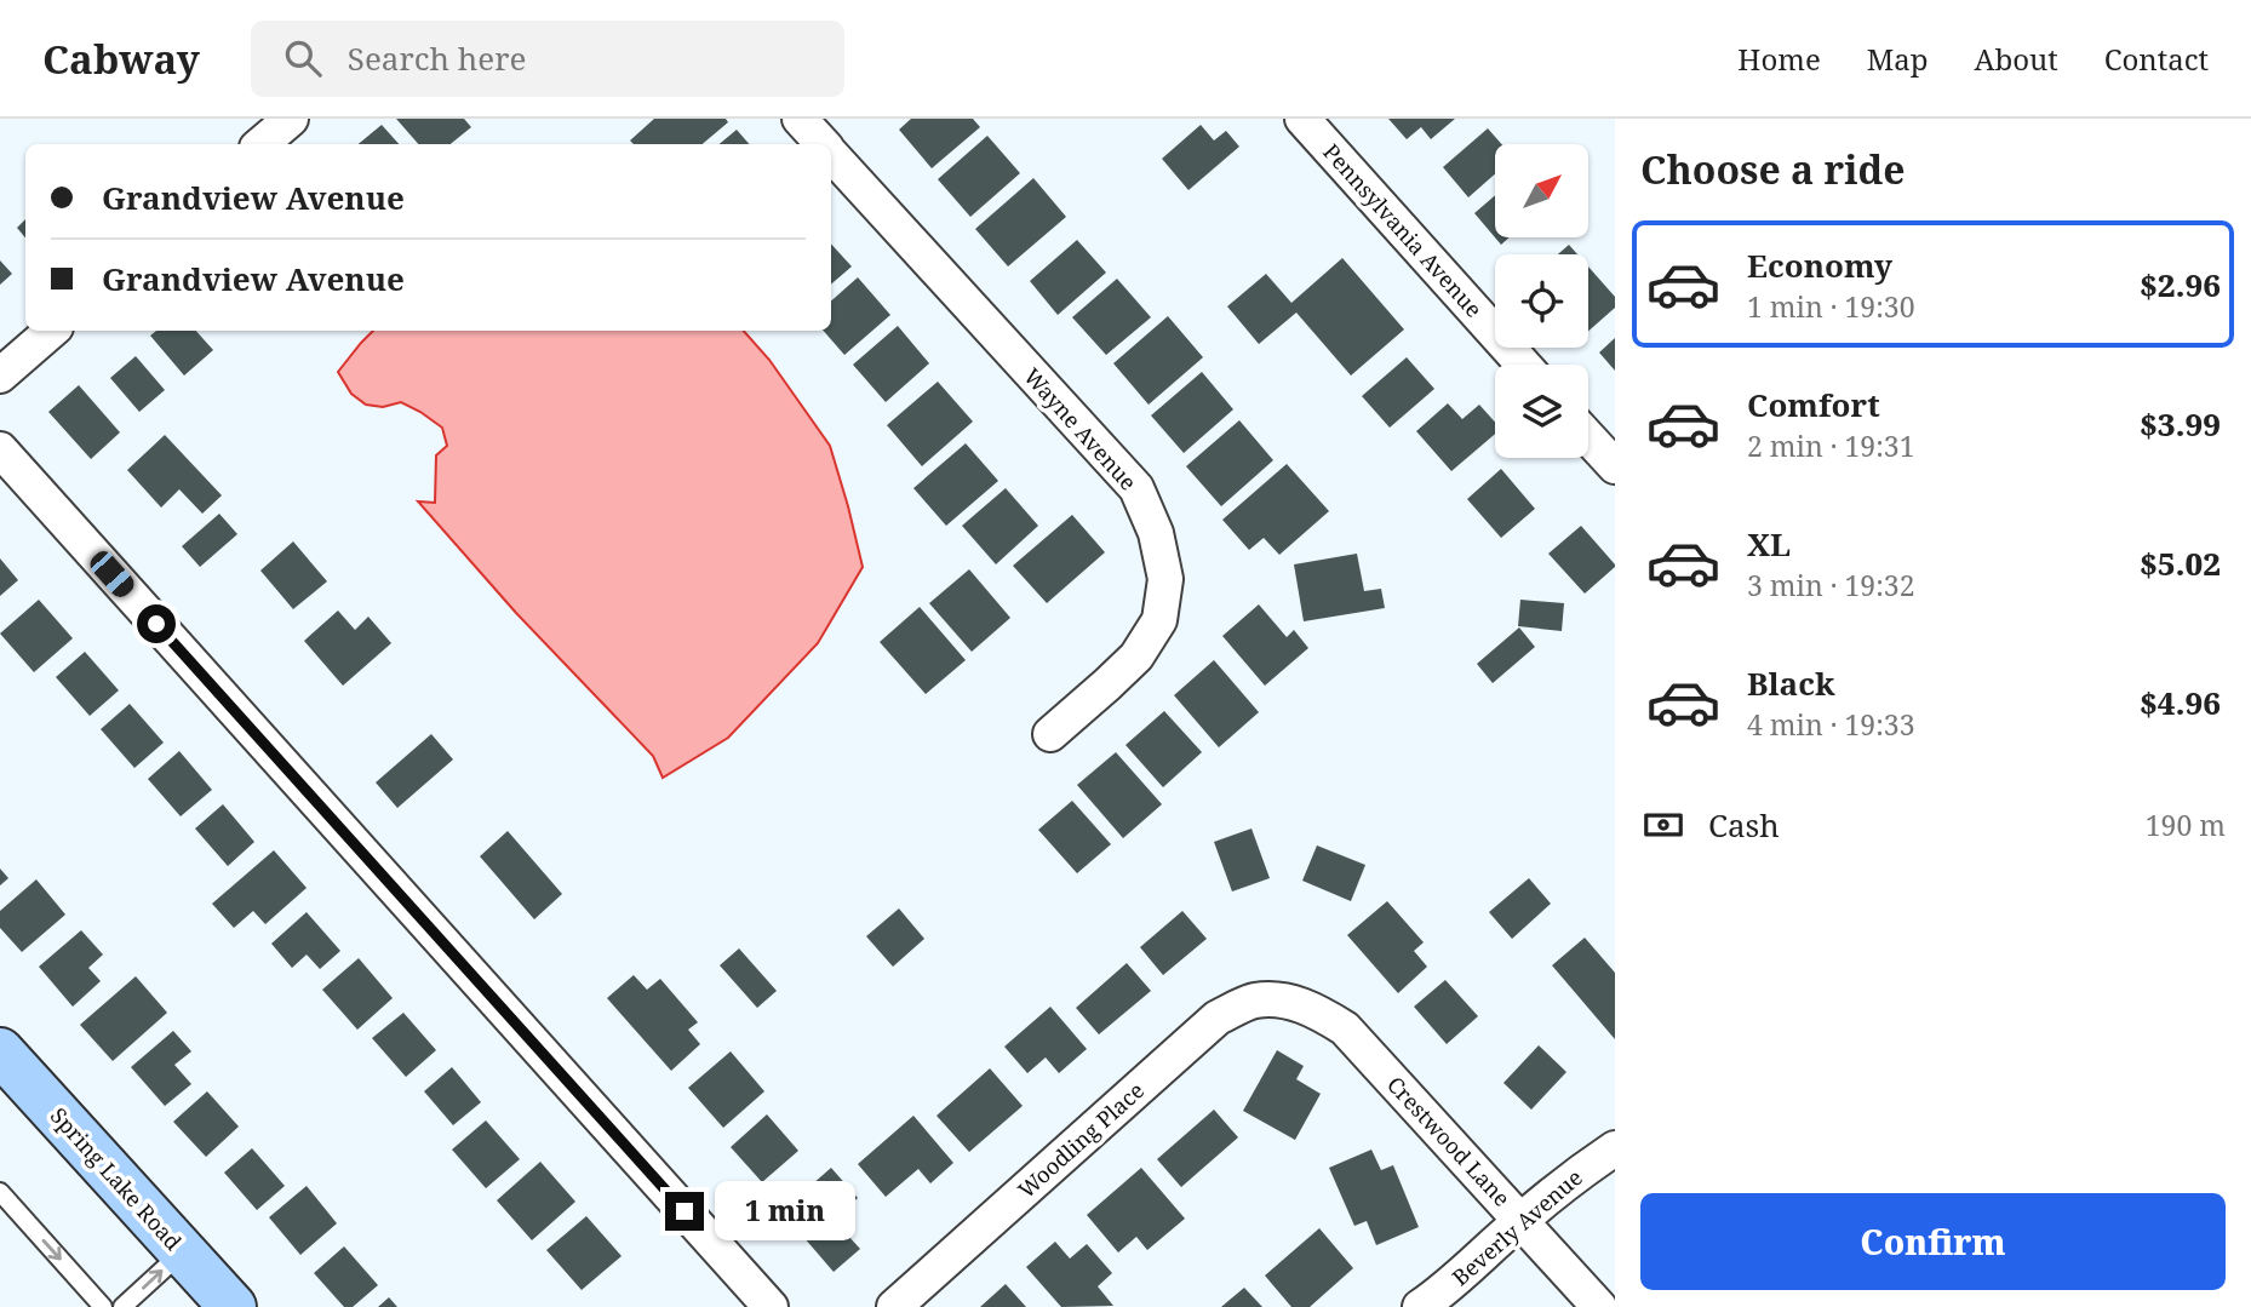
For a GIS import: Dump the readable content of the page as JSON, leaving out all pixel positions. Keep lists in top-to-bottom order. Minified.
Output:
{"streets":{"street":["Pennsylvania Avenue","Wayne Avenue","Woodling Place","Crestwood Lane","Spring Lake Road","Beverly Avenue"]},"crossings":[["Woodling Place","Crestwood Lane"],["Crestwood Lane","Beverly Avenue"]],"north":"top right","page":{"header":"Cabway","search":"Search here","nav":["Home","Map","About","Contact"],"heading":"Choose a ride","banner":["Grandview Avenue","Grandview Avenue"],"list":[{"name":"Economy","note":"1 min · 19:30","value":"$2.96"},{"name":"Comfort","note":"2 min · 19:31","value":"$3.99"},{"name":"XL","note":"3 min · 19:32","value":"$5.02"},{"name":"Black","note":"4 min · 19:33","value":"$4.96"}],"pay":["Cash","190 m"],"buttons":"Confirm","bubble":"1 min"}}
